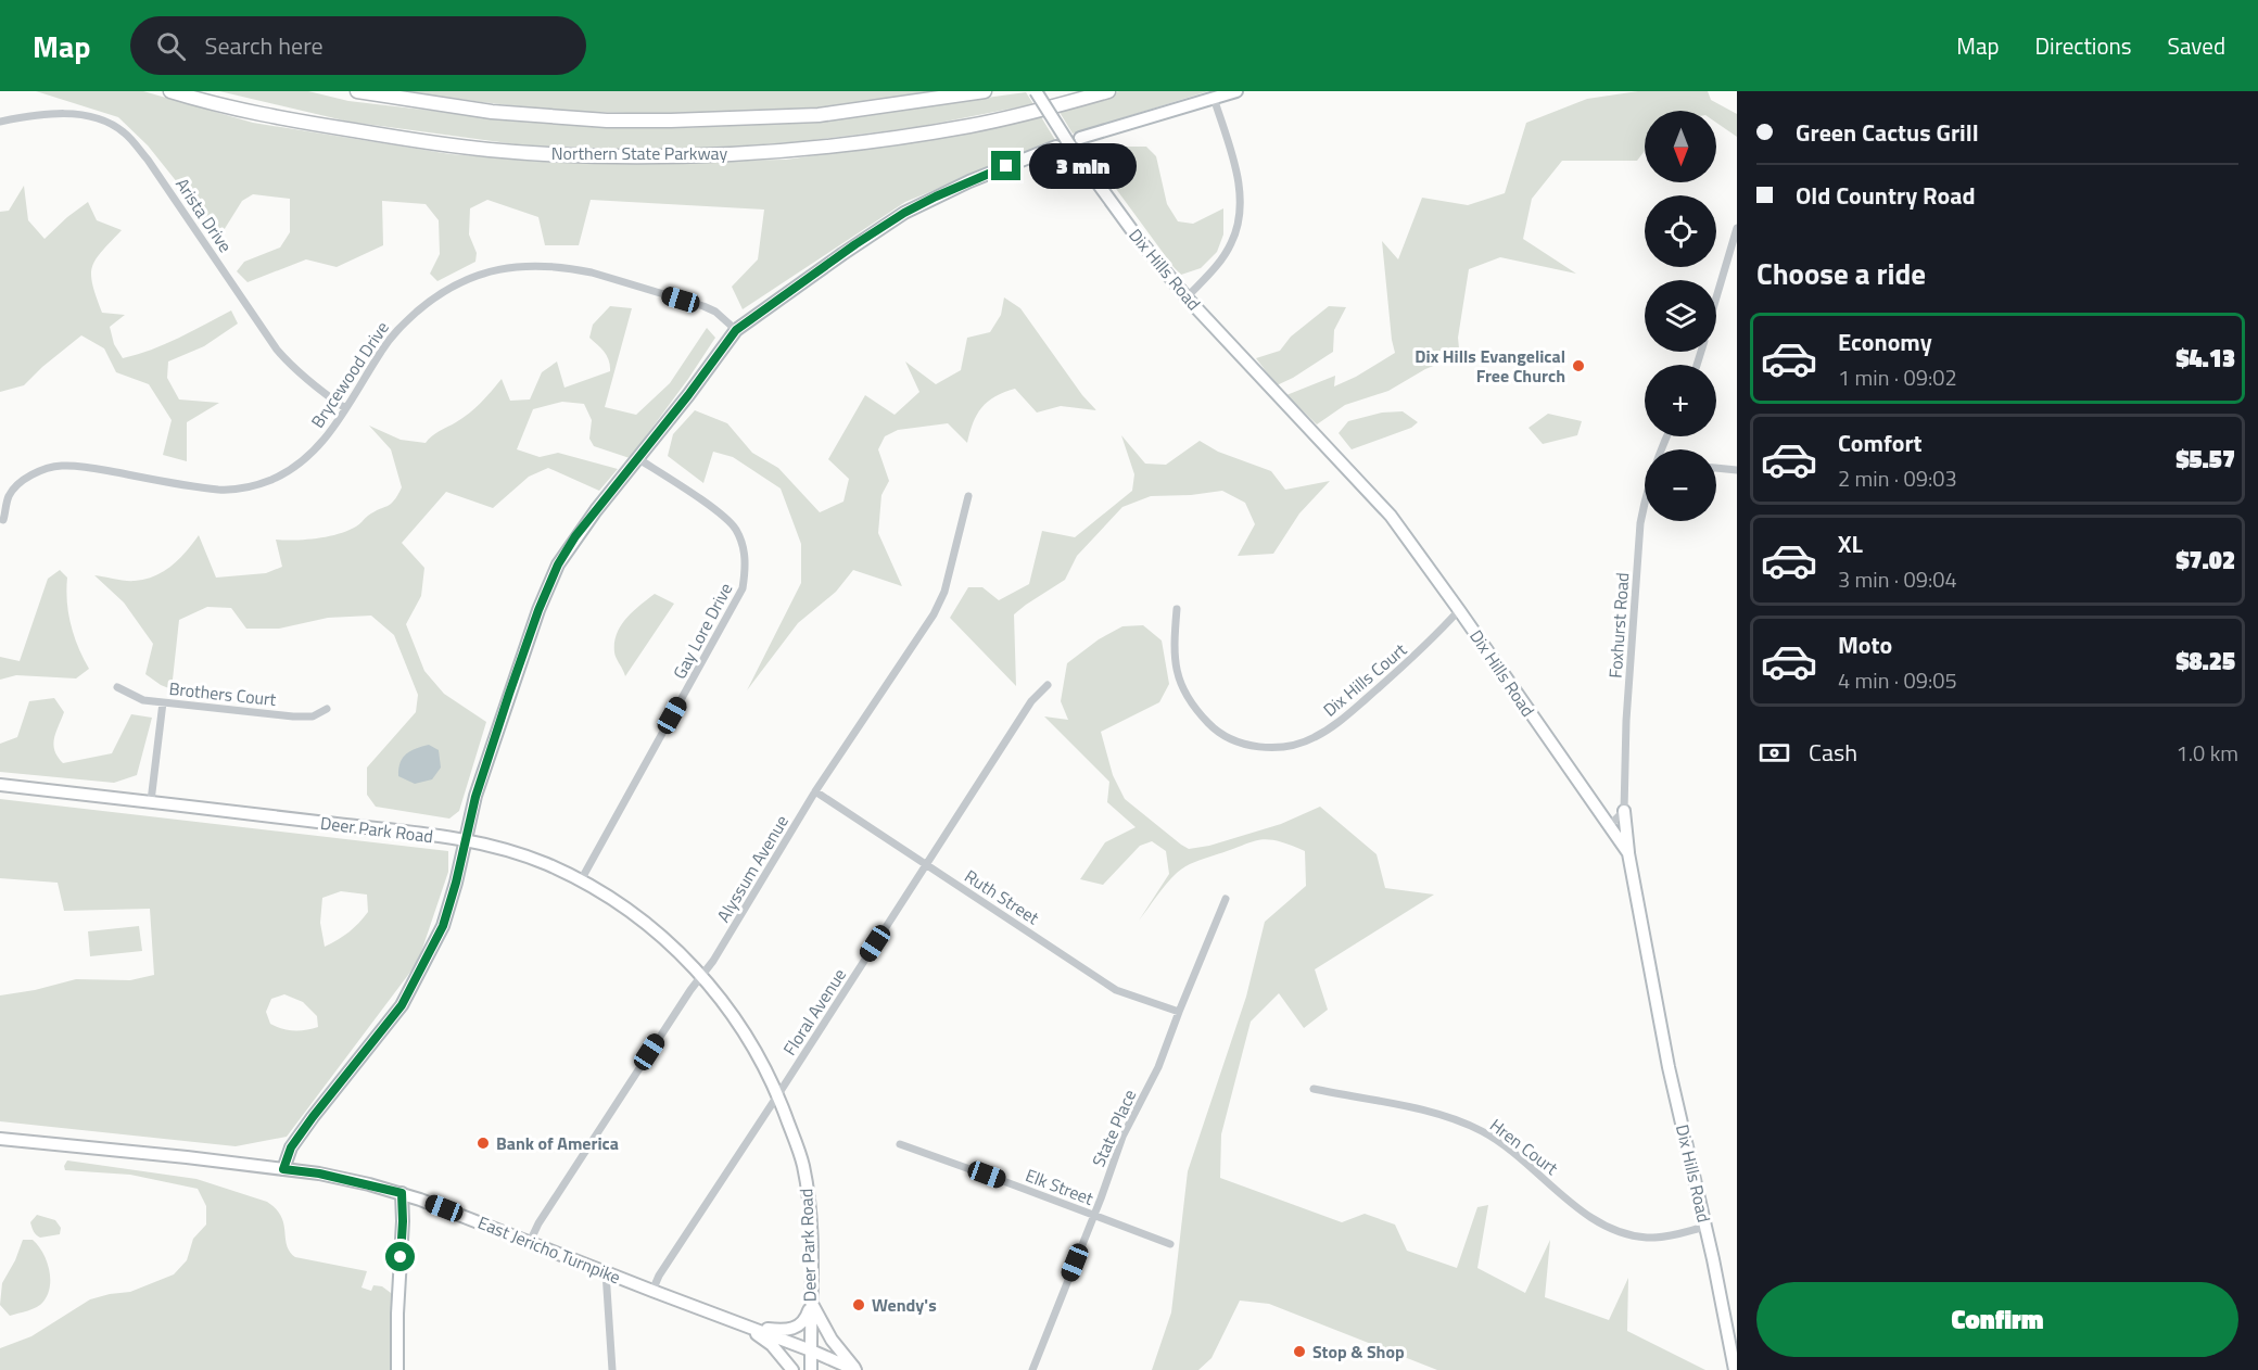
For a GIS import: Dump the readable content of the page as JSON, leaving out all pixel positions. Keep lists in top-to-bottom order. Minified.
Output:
{"streets":{"highway":["Northern State Parkway"],"main road":["Dix Hills Road","Deer Park Road","East Jericho Turnpike"],"street":["Arista Drive","Brycewood Drive","Foxhurst Road","Gay Lore Drive","Dix Hills Court","Brothers Court","Alyssum Avenue","Ruth Street","Floral Avenue","State Place","Hren Court","Elk Street"]},"crossings":[["Arista Drive","Brycewood Drive"],["Dix Hills Road","Dix Hills Court"],["Dix Hills Road","Hren Court"],["Gay Lore Drive","Deer Park Road"],["Deer Park Road","Alyssum Avenue"],["Deer Park Road","Floral Avenue"],["Deer Park Road","East Jericho Turnpike"],["Alyssum Avenue","Ruth Street"],["Alyssum Avenue","East Jericho Turnpike"],["Ruth Street","Floral Avenue"],["Ruth Street","State Place"],["Floral Avenue","East Jericho Turnpike"],["State Place","Elk Street"]],"places":["Dix Hills Evangelical Free Church","Bank of America","Wendy's","Stop & Shop"],"north":"bottom","page":{"header":"Map","search":"Search here","nav":["Map","Directions","Saved"],"banner":["Green Cactus Grill","Old Country Road"],"map_buttons":["+","−"],"bubble":"3 min","heading":"Choose a ride","list":[{"name":"Economy","note":"1 min · 09:02","value":"$4.13"},{"name":"Comfort","note":"2 min · 09:03","value":"$5.57"},{"name":"XL","note":"3 min · 09:04","value":"$7.02"},{"name":"Moto","note":"4 min · 09:05","value":"$8.25"}],"pay":["Cash","1.0 km"],"buttons":"Confirm"}}
